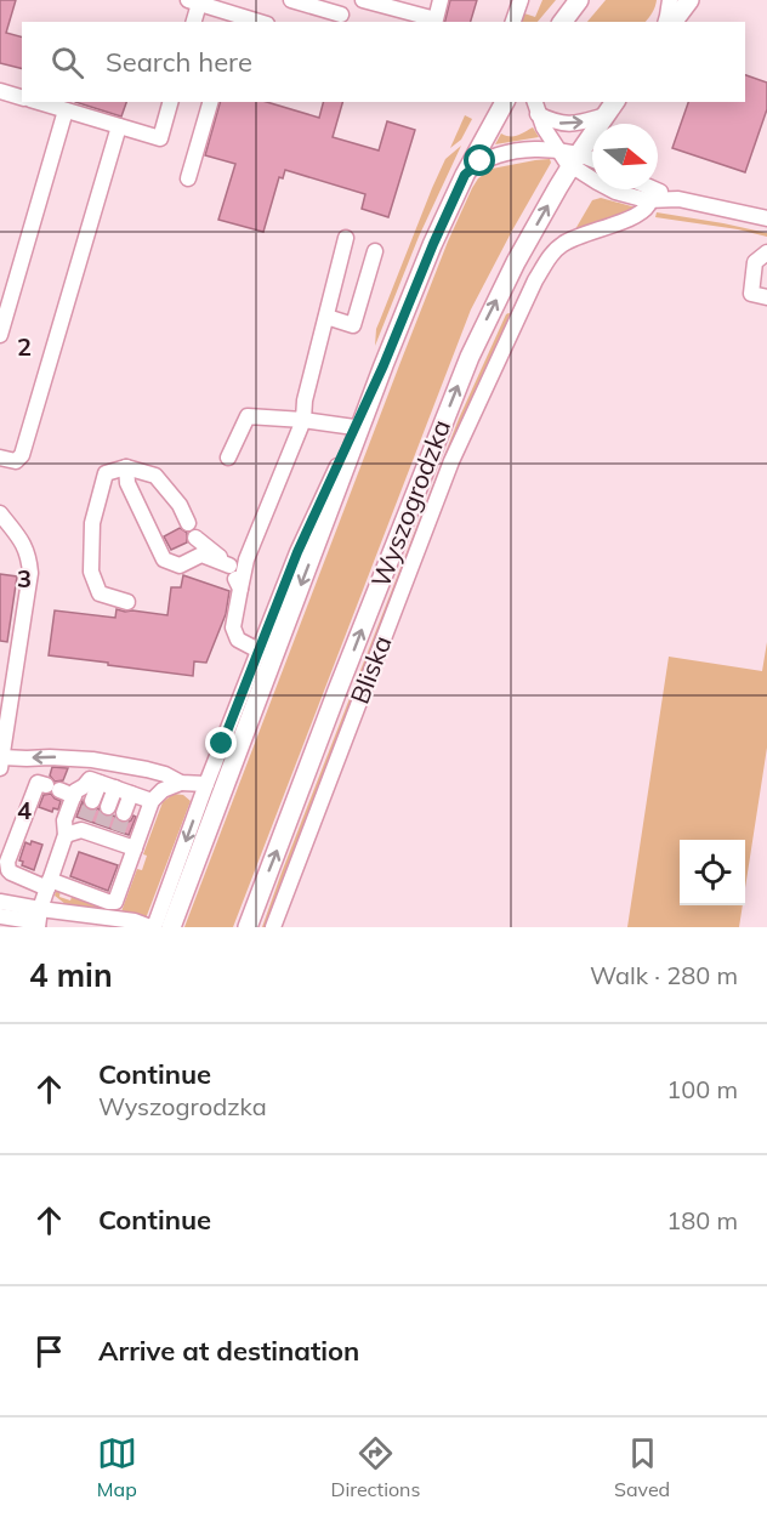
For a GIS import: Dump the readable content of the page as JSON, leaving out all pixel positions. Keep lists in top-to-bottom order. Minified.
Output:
{"streets":{"main road":["Wyszogrodzka"],"street":["Bliska"]},"north":"right","page":{"search":"Search here","heading":["4 min","Walk · 280 m"],"list":[["Continue","Wyszogrodzka","100 m"],["Continue","180 m"],"Arrive at destination"],"nav":["Map","Directions","Saved"]},"grid":{"rows":["2","3","4"]}}
